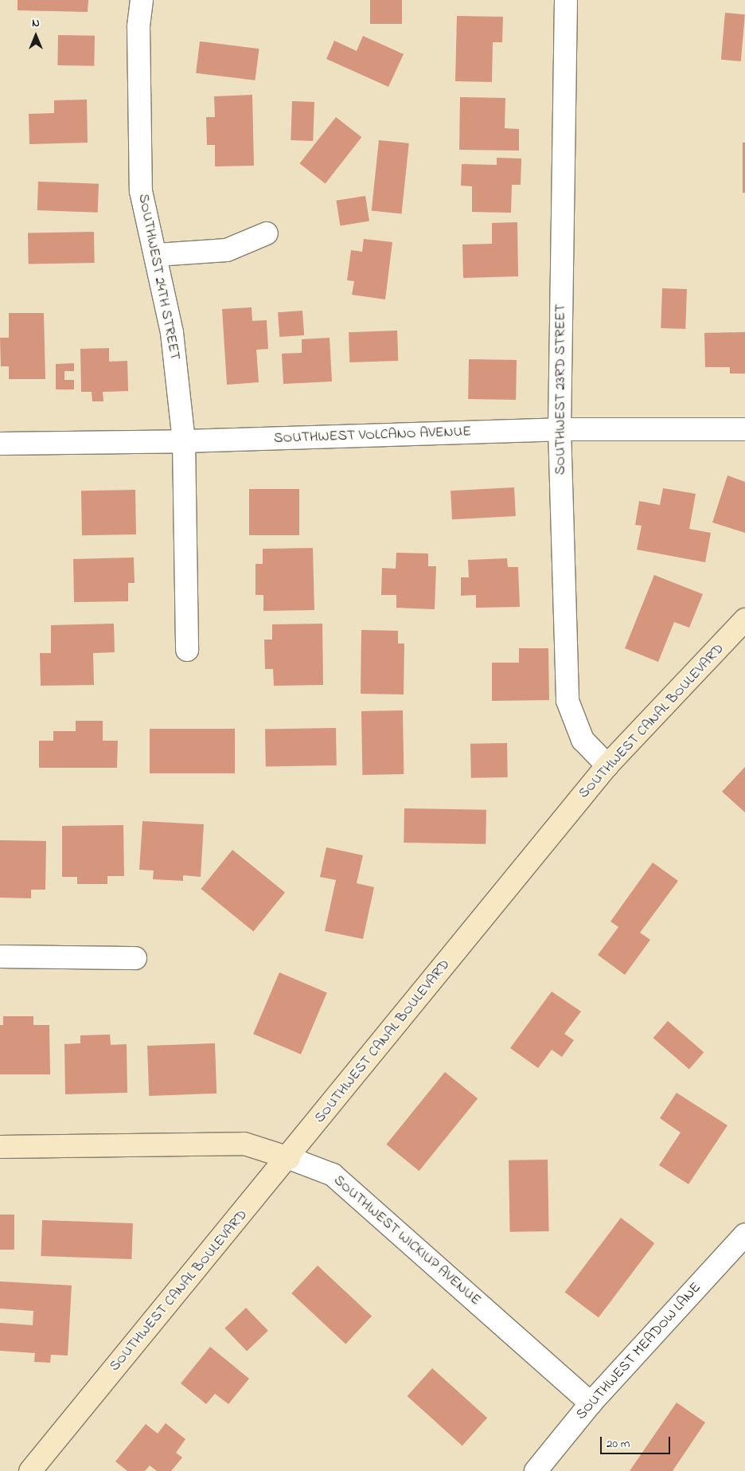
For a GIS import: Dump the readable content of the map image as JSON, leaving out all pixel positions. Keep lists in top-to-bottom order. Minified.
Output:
{"streets":{"main road":["SOUTHWEST CANAL BOULEVARD","SOUTHWEST WICKIUP AVENUE"],"street":["SOUTHWEST 24TH STREET","SOUTHWEST 23RD STREET","SOUTHWEST VOLCANO AVENUE","SOUTHWEST MEADOW LANE"]},"crossings":[["SOUTHWEST 24TH STREET","SOUTHWEST VOLCANO AVENUE"],["SOUTHWEST 23RD STREET","SOUTHWEST VOLCANO AVENUE"],["SOUTHWEST 23RD STREET","SOUTHWEST CANAL BOULEVARD"],["SOUTHWEST CANAL BOULEVARD","SOUTHWEST WICKIUP AVENUE"],["SOUTHWEST WICKIUP AVENUE","SOUTHWEST MEADOW LANE"]],"scale_bar":"20 m","north":"top"}
